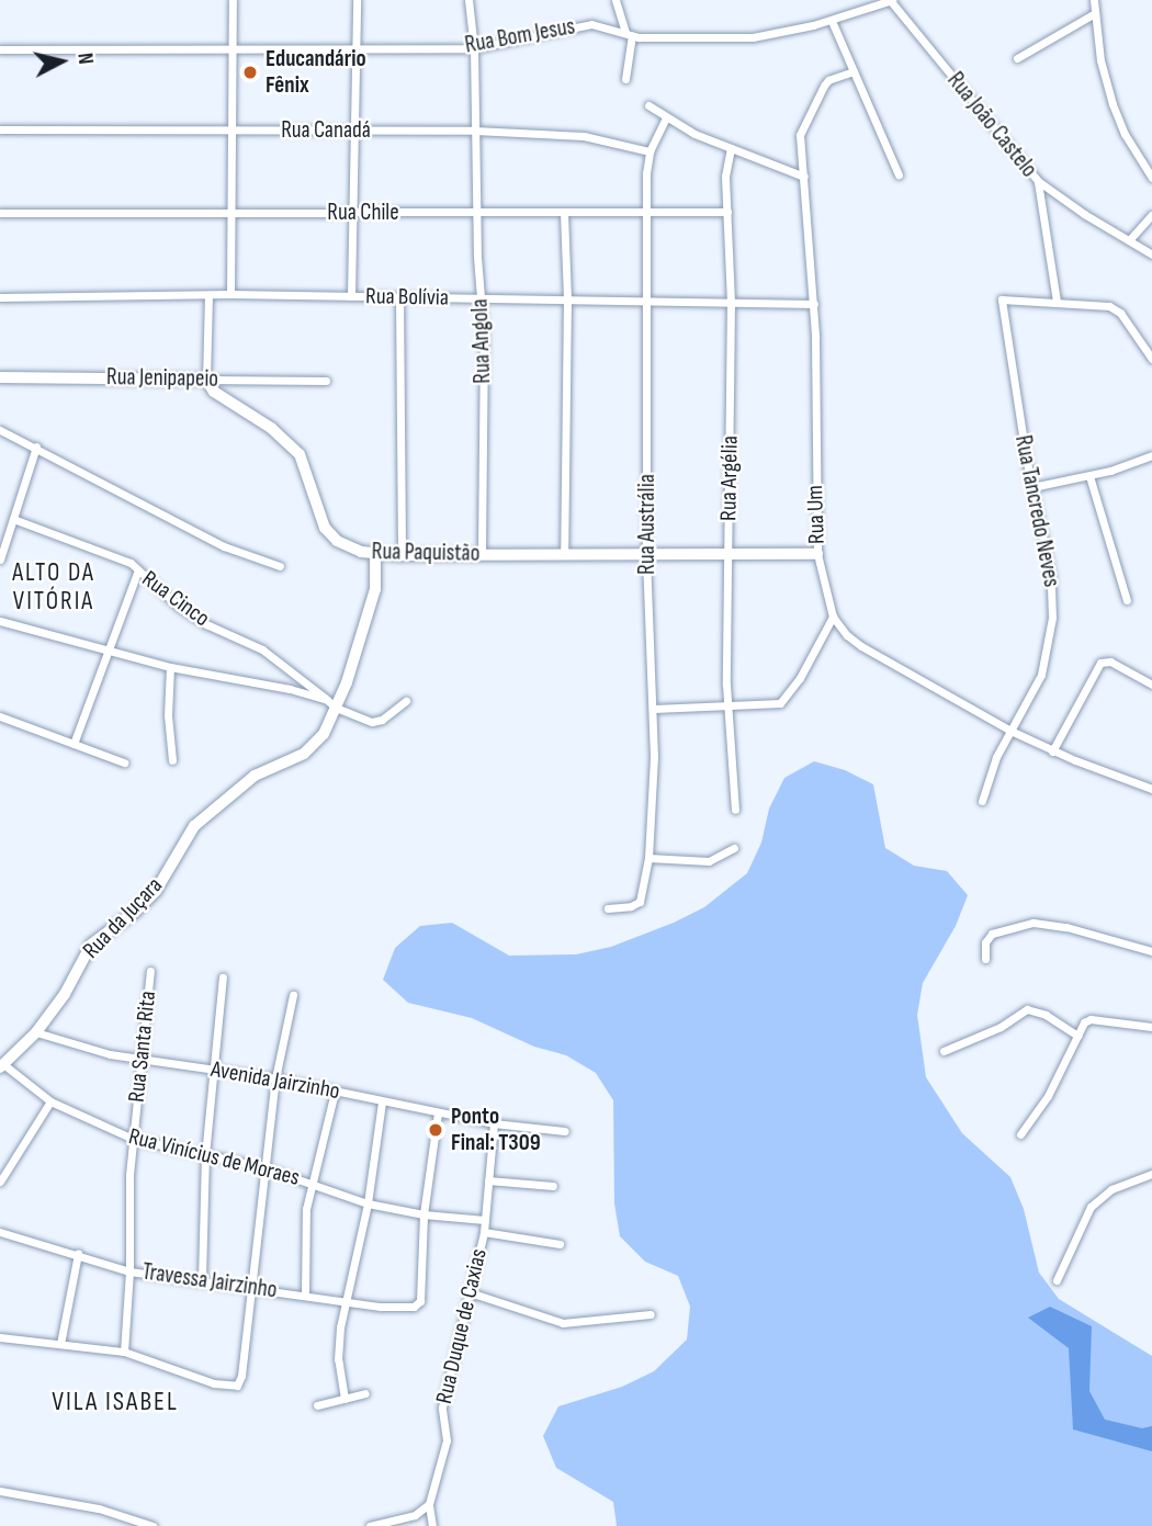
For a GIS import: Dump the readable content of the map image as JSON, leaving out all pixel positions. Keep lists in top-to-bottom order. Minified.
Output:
{"streets":{"street":["Rua Bom Jesus","Rua João Castelo","Rua Canadá","Rua Chile","Rua Bolívia","Rua Angola","Rua Jenipapeio","Rua Argélia","Rua Tancredo Neves","Rua Um","Rua Austrália","Rua Paquistão","Rua Cinco","Rua da Juçara","Rua Santa Rita","Avenida Jairzinho","Rua Vinícius de Moraes","Travessa Jairzinho","Rua Duque de Caxias"]},"crossings":[["Rua Bom Jesus","Rua João Castelo"],["Rua Bom Jesus","Rua Angola"],["Rua Canadá","Rua Angola"],["Rua Canadá","Rua Austrália"],["Rua Chile","Rua Angola"],["Rua Chile","Rua Argélia"],["Rua Chile","Rua Austrália"],["Rua Bolívia","Rua Angola"],["Rua Bolívia","Rua Argélia"],["Rua Bolívia","Rua Um"],["Rua Bolívia","Rua Austrália"],["Rua Angola","Rua Paquistão"],["Rua Jenipapeio","Rua Paquistão"],["Rua Argélia","Rua Paquistão"],["Rua Tancredo Neves","Rua Um"],["Rua Um","Rua Paquistão"],["Rua Austrália","Rua Paquistão"],["Rua Paquistão","Rua da Juçara"],["Rua Cinco","Rua da Juçara"],["Rua da Juçara","Avenida Jairzinho"],["Rua Santa Rita","Avenida Jairzinho"],["Rua Santa Rita","Rua Vinícius de Moraes"],["Rua Santa Rita","Travessa Jairzinho"],["Avenida Jairzinho","Rua Duque de Caxias"],["Rua Vinícius de Moraes","Travessa Jairzinho"],["Rua Vinícius de Moraes","Rua Duque de Caxias"]],"districts":["ALTO DA VITÓRIA","VILA ISABEL"],"places":["Educandário Fênix","Ponto Final: T309"],"north":"right"}
